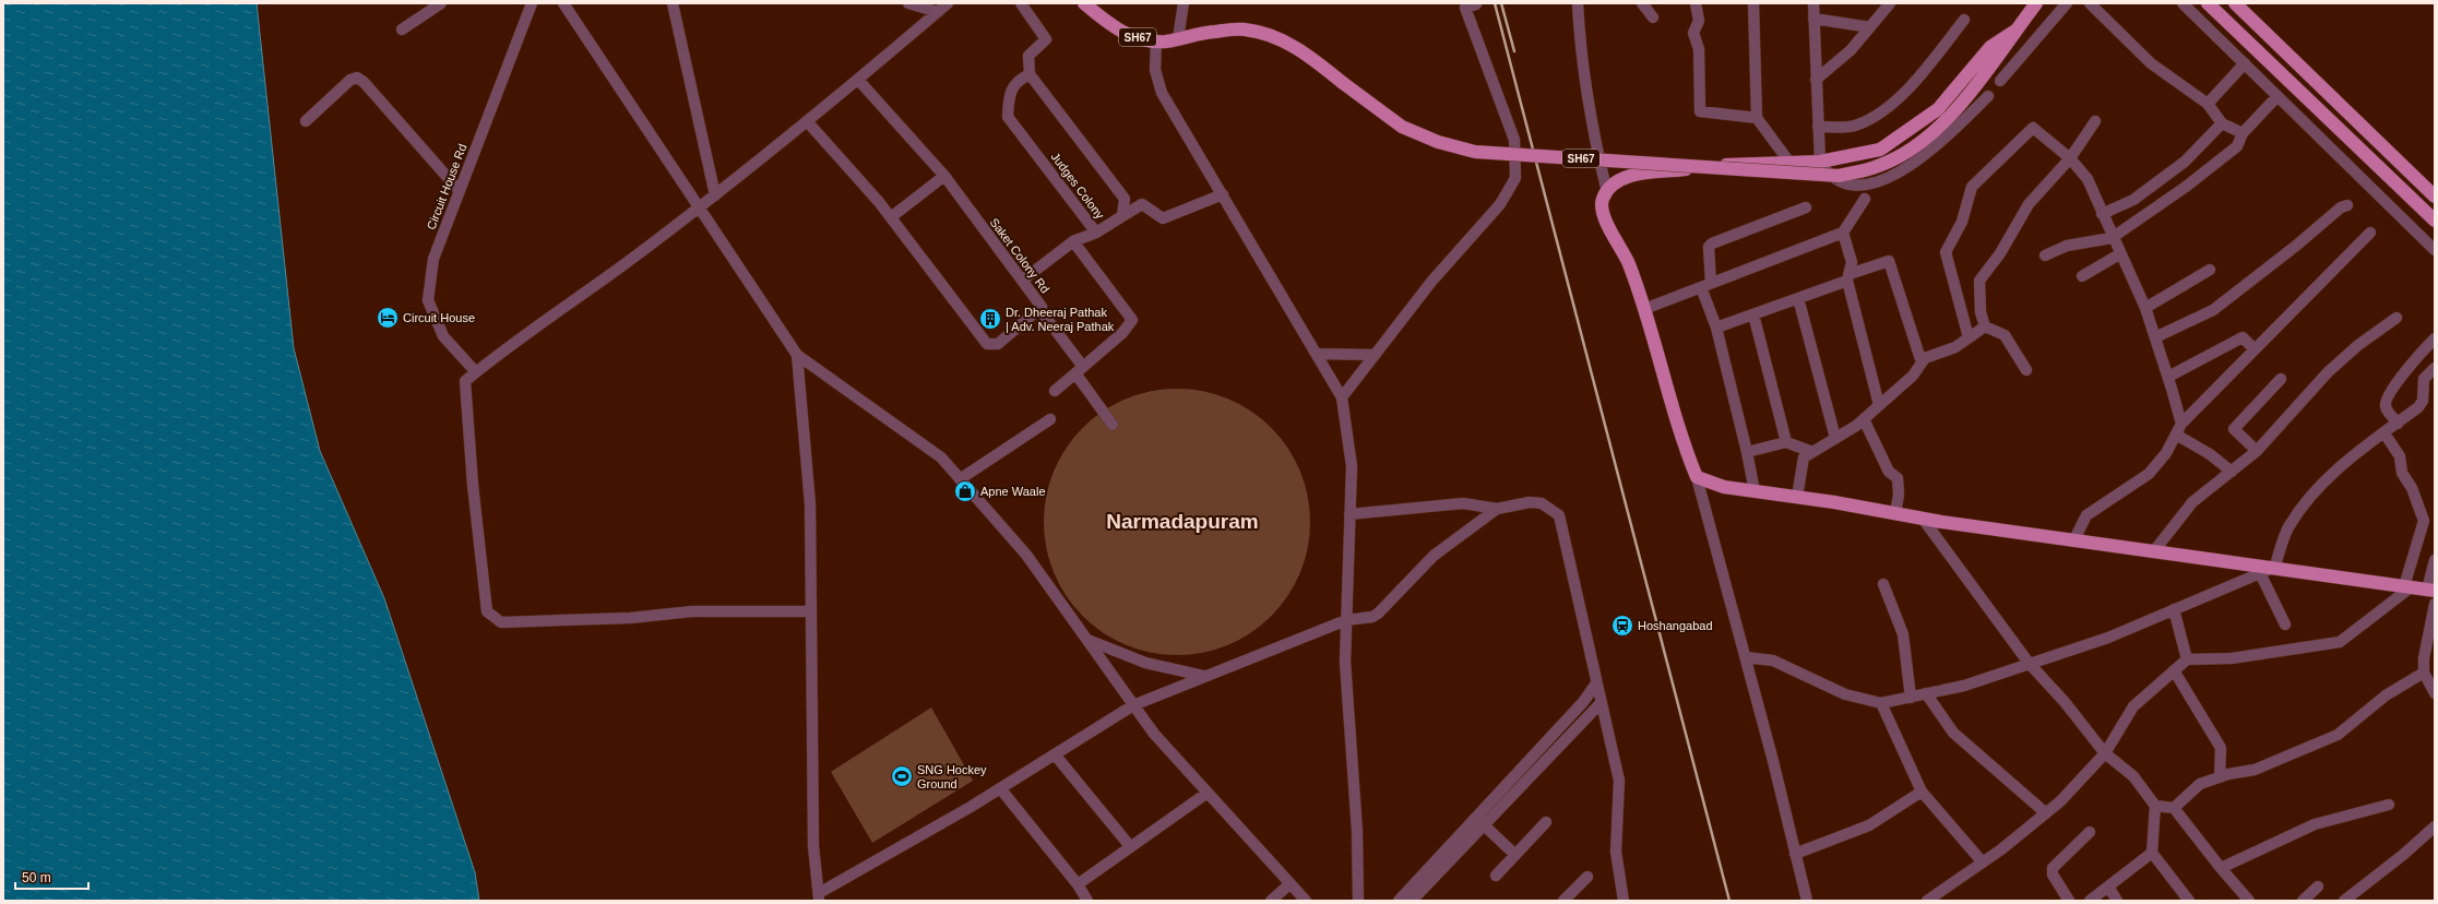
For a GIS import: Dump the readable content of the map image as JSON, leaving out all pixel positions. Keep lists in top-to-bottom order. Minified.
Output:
{"streets":{"main road":["SH67"],"street":["Judges Colony","Circuit House Rd","Saket Colony Rd"]},"districts":["Narmadapuram"],"places":{"hotel":["Circuit House"],"building":["Dr. Dheeraj Pathak | Adv. Neeraj Pathak"],"shop":["Apne Waale"],"station":["Hoshangabad"],"sports":["SNG Hockey Ground"]},"scale_bar":"50 m"}
